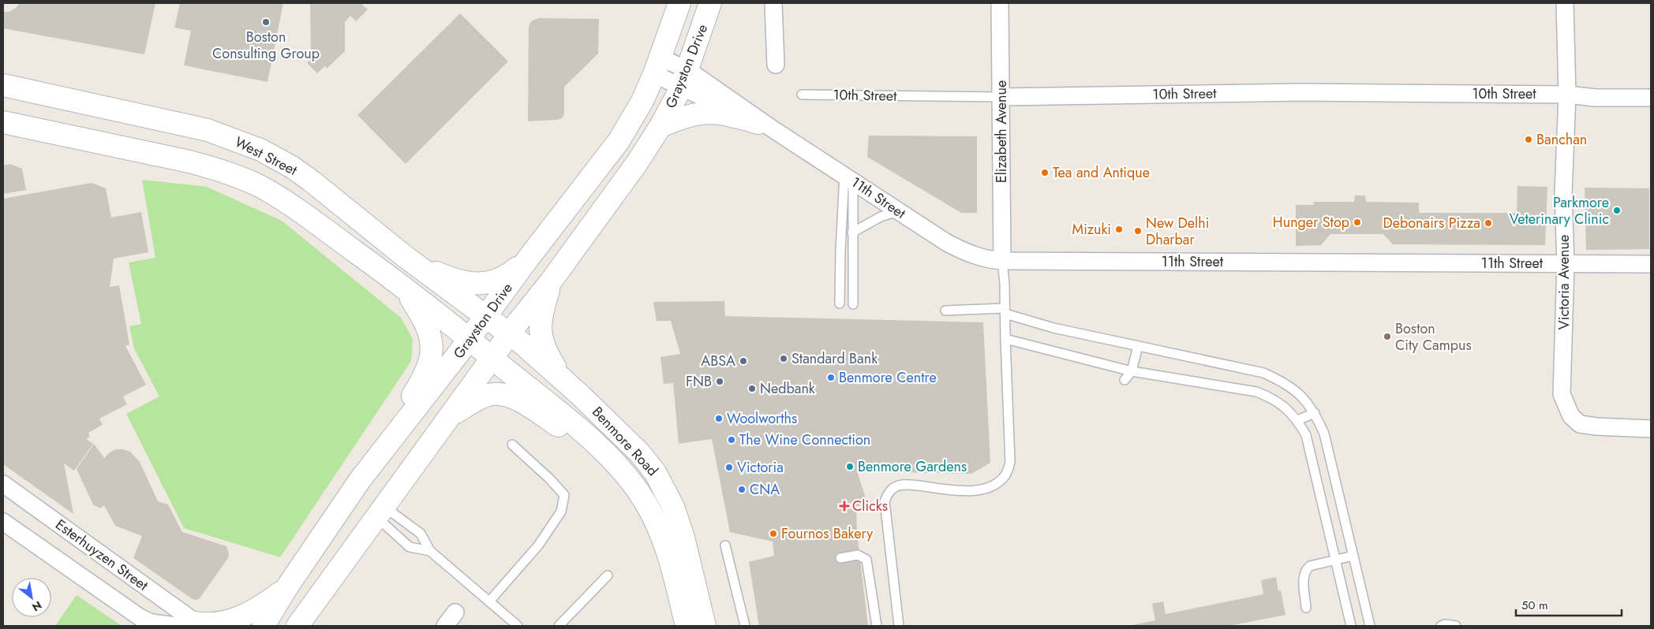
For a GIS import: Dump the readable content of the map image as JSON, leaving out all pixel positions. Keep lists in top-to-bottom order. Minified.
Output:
{"streets":{"main road":["Grayston Drive","West Street","Benmore Road"],"street":["10th Street","Elizabeth Avenue","11th Street","Victoria Avenue","Esterhuyzen Street"]},"crossings":[["Grayston Drive","West Street"],["Grayston Drive","11th Street"],["Grayston Drive","Benmore Road"],["10th Street","Elizabeth Avenue"],["10th Street","Victoria Avenue"],["Elizabeth Avenue","11th Street"],["West Street","Benmore Road"],["11th Street","Victoria Avenue"]],"places":{"other":["Boston Consulting Group","Banchan","Tea and Antique","Parkmore Veterinary Clinic","Hunger Stop","Debonairs Pizza","Mizuki","New Delhi Dharbar","Boston City Campus","Standard Bank","ABSA","Benmore Centre","FNB","Nedbank","Woolworths","The Wine Connection","Benmore Gardens","Victoria","CNA","Fournos Bakery"],"health":["Clicks"]},"scale_bar":"50 m","north":"bottom right"}
